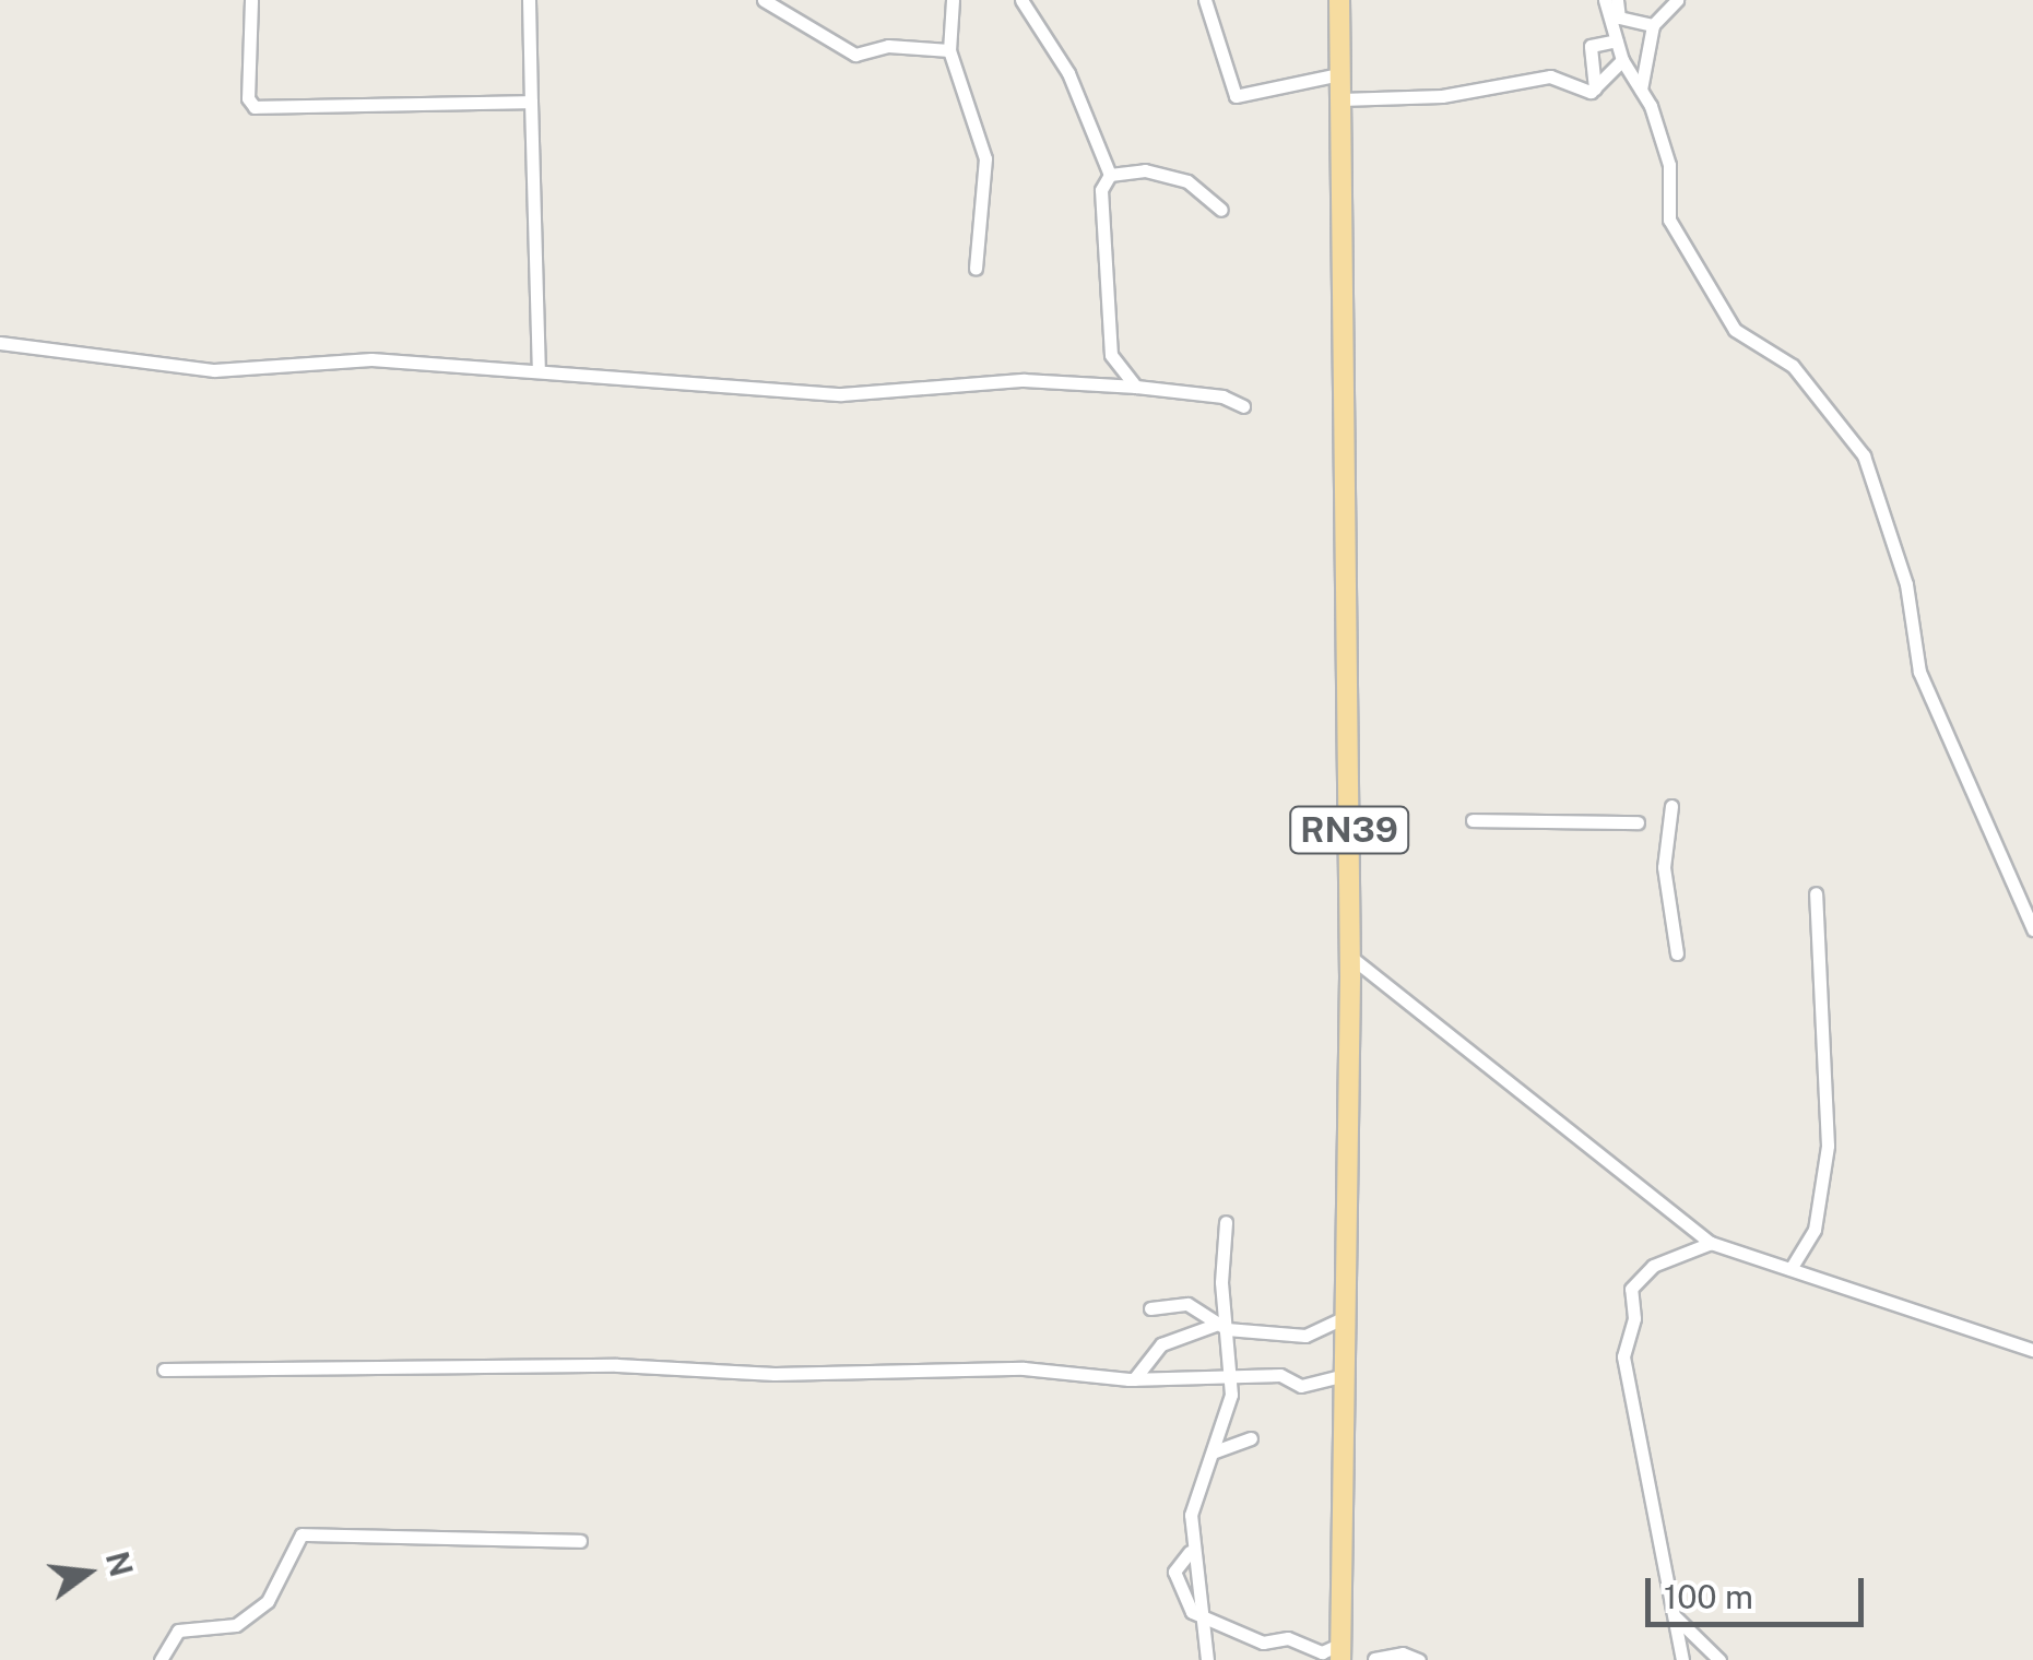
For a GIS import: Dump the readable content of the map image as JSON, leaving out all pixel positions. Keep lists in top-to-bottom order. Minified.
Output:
{"streets":{"highway":["RN39"]},"scale_bar":"100 m","north":"right"}
